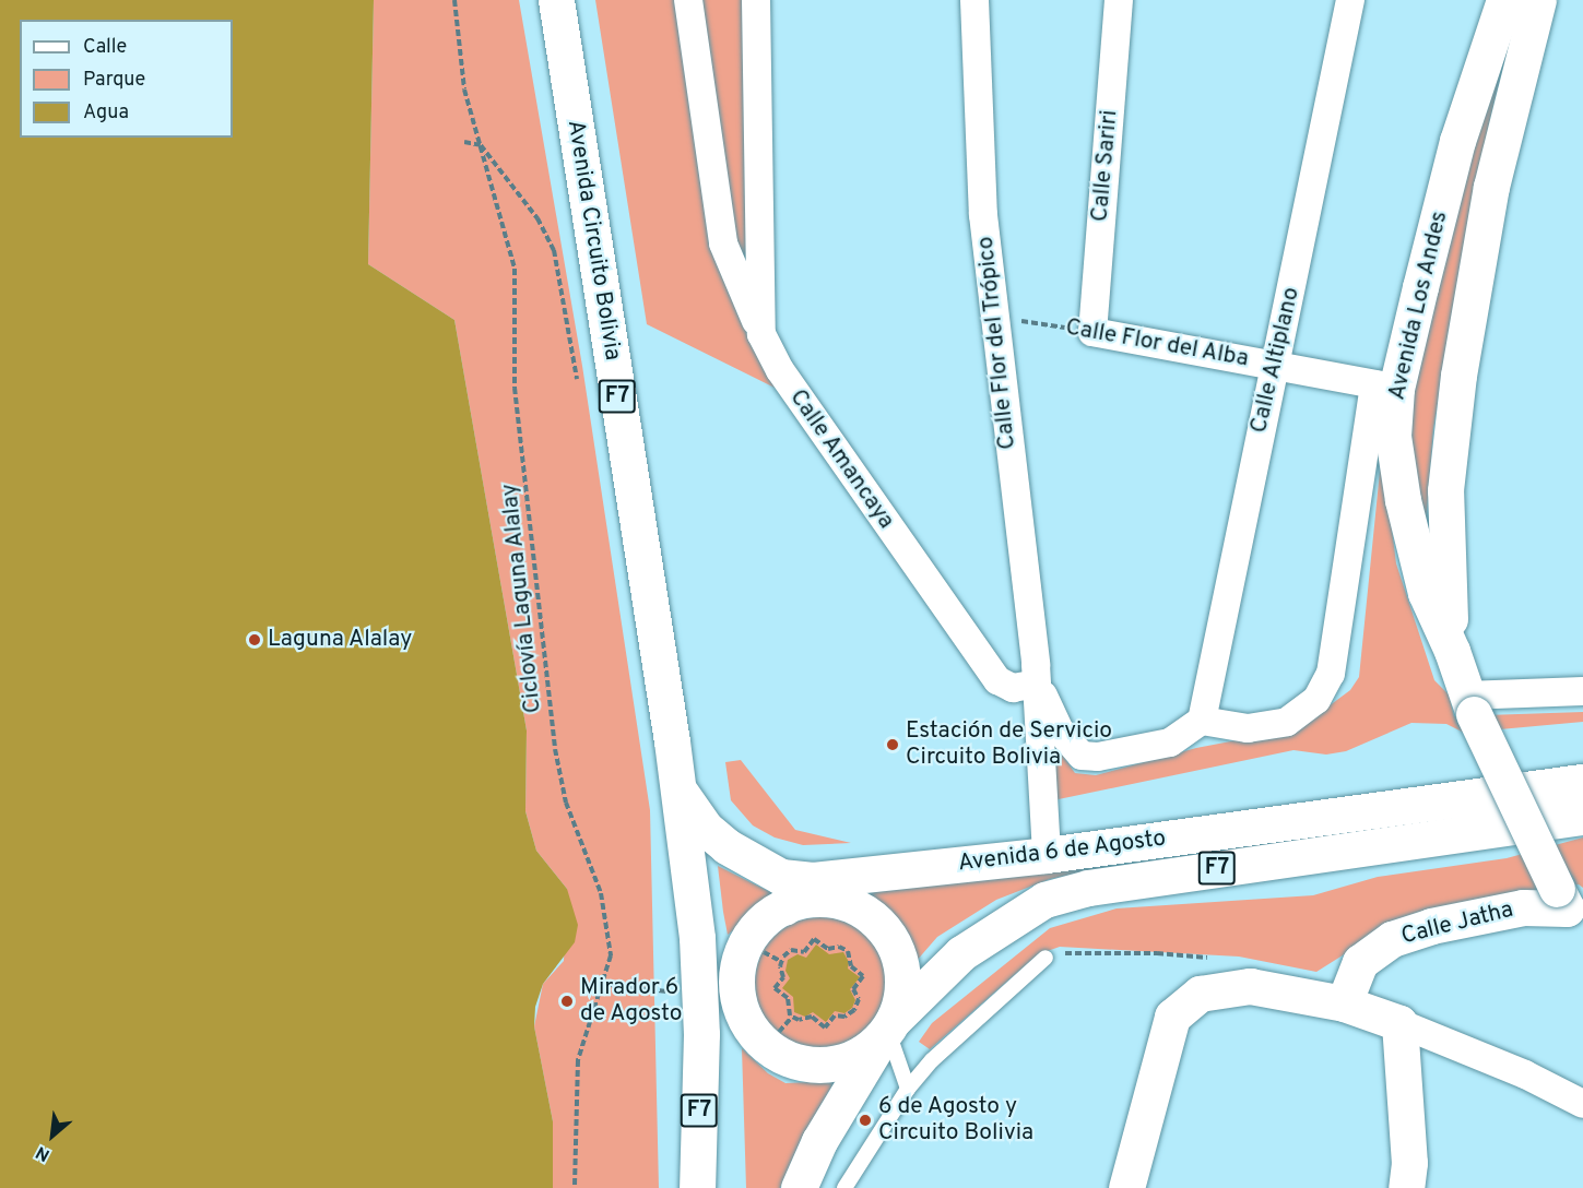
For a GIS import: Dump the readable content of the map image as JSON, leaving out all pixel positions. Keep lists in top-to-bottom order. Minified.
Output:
{"streets":{"main road":["Avenida Circuito Bolivia","Avenida Los Andes","F7","Avenida 6 de Agosto","Calle Jatha"],"street":["Calle Sariri","Calle Flor del Trópico","Calle Flor del Alba","Calle Altiplano","Calle Amancaya"],"path":["Ciclovía Laguna Alalay"]},"crossings":[["Calle Sariri","Calle Flor del Alba"],["Avenida Circuito Bolivia","F7"],["Avenida Circuito Bolivia","Avenida 6 de Agosto"],["Avenida Los Andes","Calle Flor del Alba"],["Avenida Los Andes","Calle Jatha"],["Calle Flor del Trópico","Calle Flor del Alba"],["Calle Flor del Trópico","Calle Amancaya"],["Calle Flor del Alba","Calle Altiplano"],["F7","Avenida 6 de Agosto"]],"places":["Laguna Alalay","Estación de Servicio Circuito Bolivia","Mirador 6 de Agosto","6 de Agosto y Circuito Bolivia"],"legend":["Calle","Parque","Agua"],"north":"bottom left"}
